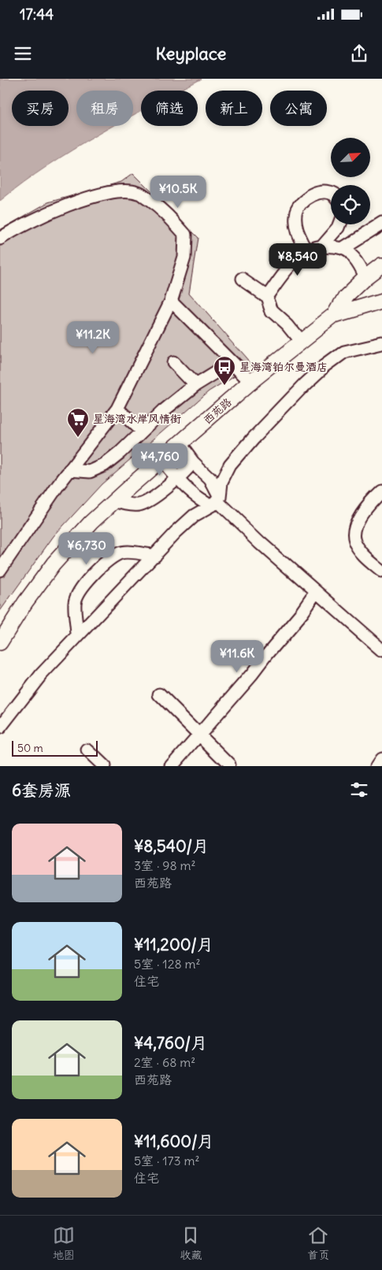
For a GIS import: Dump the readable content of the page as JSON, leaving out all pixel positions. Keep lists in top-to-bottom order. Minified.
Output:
{"streets":{"main road":["西苑路"]},"places":{"bus stop":["星海湾铂尔曼酒店"],"supermarket":["星海湾水岸风情街"]},"scale_bar":"50 m","north":"top right","page":{"status":"17:44","header":"Keyplace","chip":["买房","租房","筛选","新上","公寓"],"price":["¥10.5K","¥8,540","¥11.2K","¥4,760","¥6,730","¥11.6K"],"scale":"50 m","heading":"6套房源","list":[{"name":"¥8,540/月","note":"3室 · 98 m² · 西苑路"},{"name":"¥11,200/月","note":"5室 · 128 m² · 住宅"},{"name":"¥4,760/月","note":"2室 · 68 m² · 西苑路"},{"name":"¥11,600/月","note":"5室 · 173 m² · 住宅"}],"tabs":["地图","收藏","首页"]}}
